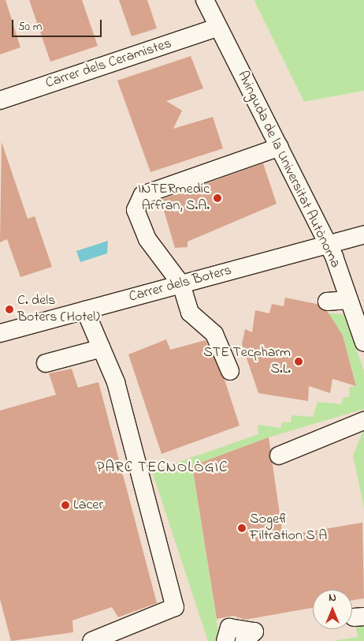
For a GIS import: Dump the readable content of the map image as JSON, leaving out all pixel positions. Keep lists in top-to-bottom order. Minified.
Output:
{"streets":{"street":["Carrer dels Ceramistes","Avinguda de la Universitat Autònoma","Carrer dels Boters"]},"crossings":[["Carrer dels Ceramistes","Avinguda de la Universitat Autònoma"],["Avinguda de la Universitat Autònoma","Carrer dels Boters"]],"districts":["PARC TECNOLÒGIC"],"places":["INTERmedic Arfran, S.A.","C. dels Boters (Hotel)","STE Tecpharm S.L.","Lacer","Sogefi Filtration S A"],"scale_bar":"50 m","north":"top"}
